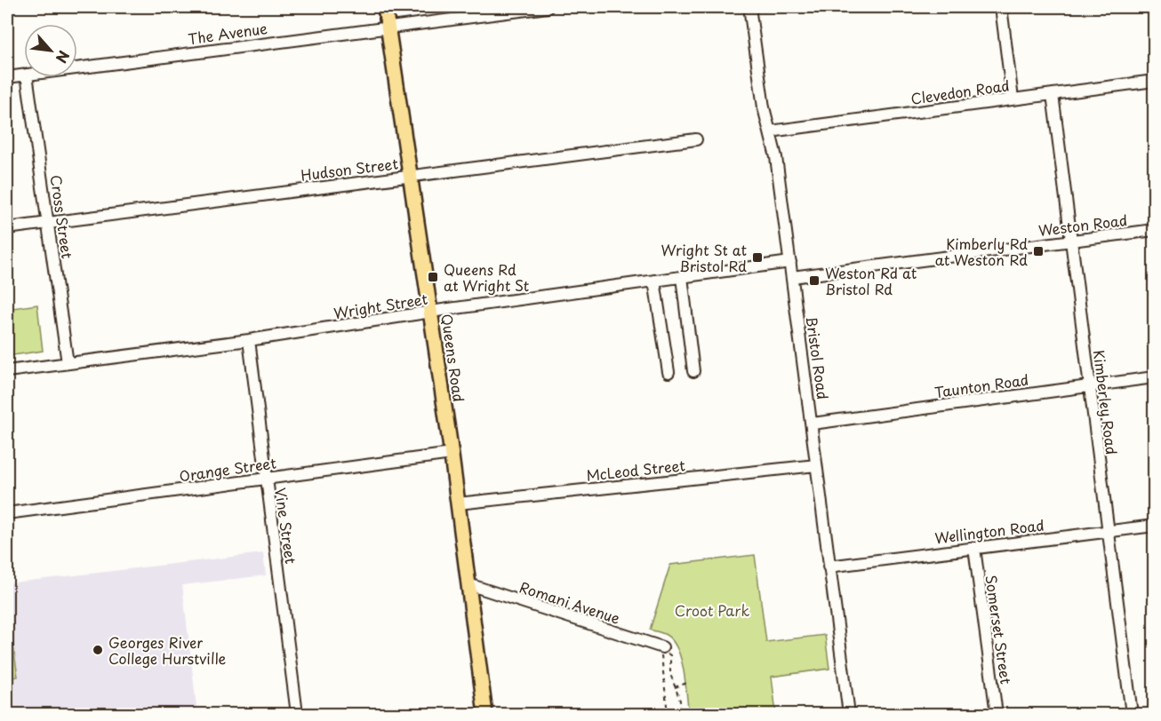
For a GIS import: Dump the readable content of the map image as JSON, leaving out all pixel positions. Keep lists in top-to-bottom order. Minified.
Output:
{"streets":{"main road":["Queens Road"],"street":["The Avenue","Clevedon Road","Hudson Street","Cross Street","Weston Road","Wright Street","Bristol Road","Taunton Road","Kimberley Road","Orange Street","McLeod Street","Vine Street","Wellington Road","Romani Avenue","Somerset Street"]},"crossings":[["The Avenue","Queens Road"],["Clevedon Road","Bristol Road"],["Clevedon Road","Kimberley Road"],["Hudson Street","Cross Street"],["Hudson Street","Queens Road"],["Cross Street","Wright Street"],["Weston Road","Bristol Road"],["Weston Road","Kimberley Road"],["Wright Street","Queens Road"],["Wright Street","Bristol Road"],["Wright Street","Vine Street"],["Queens Road","Orange Street"],["Queens Road","McLeod Street"],["Queens Road","Romani Avenue"],["Bristol Road","Taunton Road"],["Bristol Road","McLeod Street"],["Bristol Road","Wellington Road"],["Taunton Road","Kimberley Road"],["Kimberley Road","Wellington Road"],["Orange Street","Vine Street"],["Wellington Road","Somerset Street"]],"parks":["Croot Park"],"places":{"transit":["Kimberly Rd at Weston Rd","Wright St at Bristol Rd","Queens Rd at Wright St","Weston Rd at Bristol Rd"],"other":["Georges River College Hurstville"]},"north":"bottom right"}
